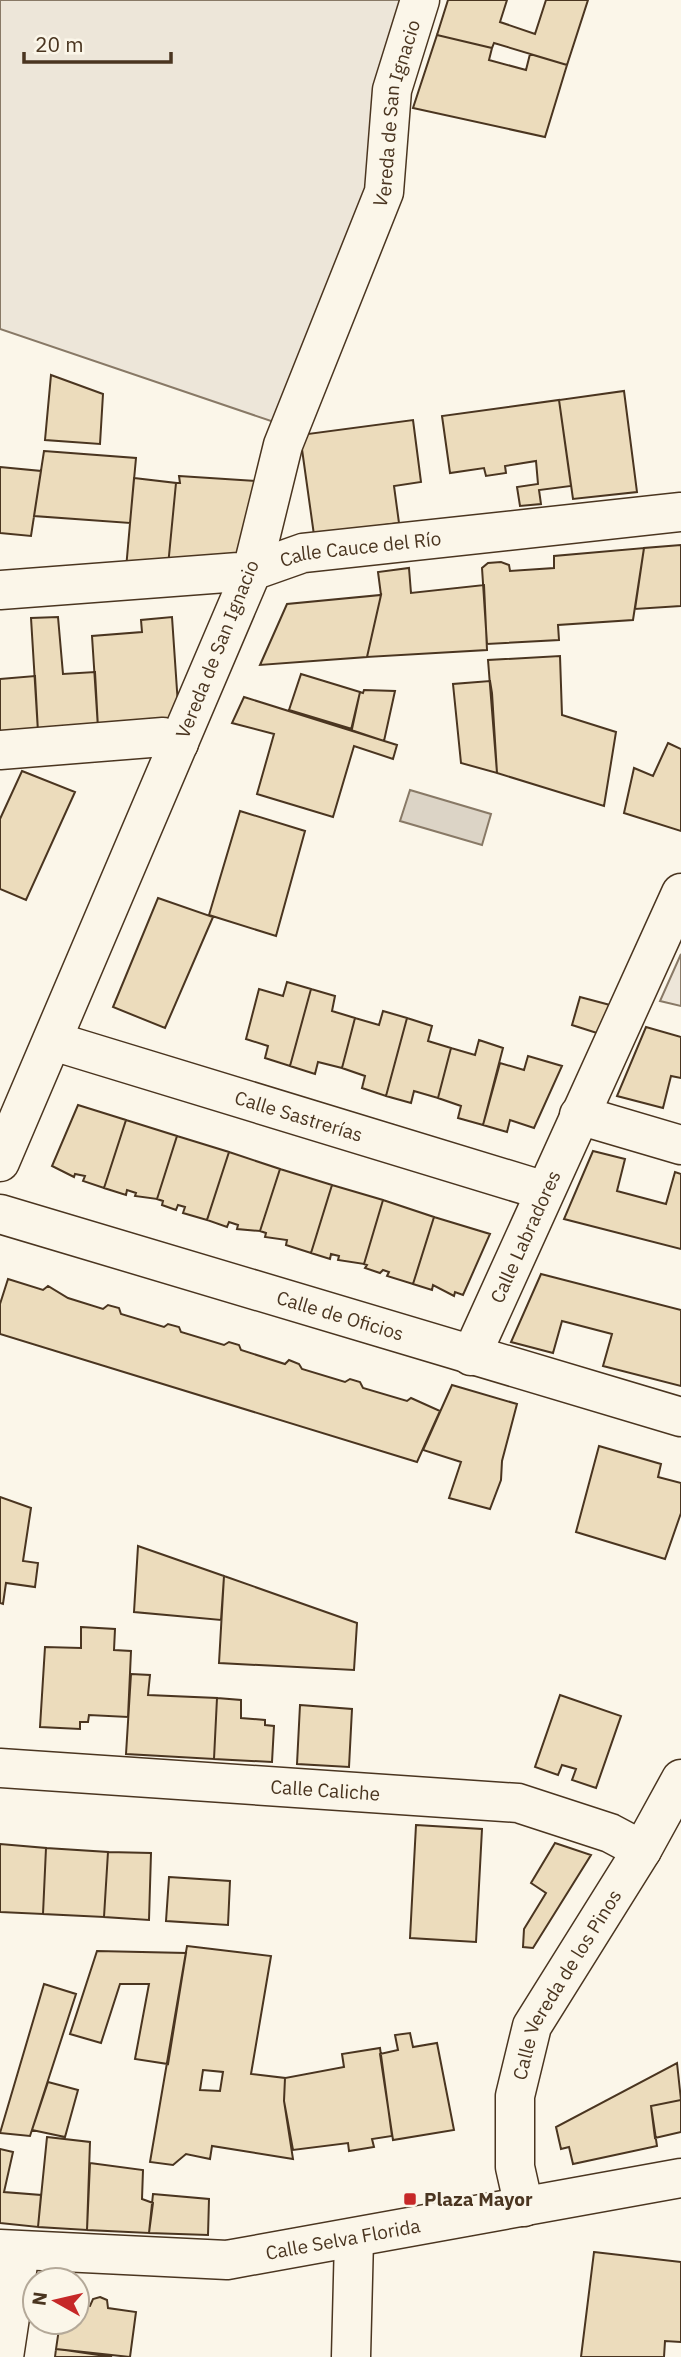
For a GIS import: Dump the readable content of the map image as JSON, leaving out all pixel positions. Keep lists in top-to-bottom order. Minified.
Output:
{"streets":{"street":["Vereda de San Ignacio","Calle Cauce del Río","Calle Sastrerías","Calle Labradores","Calle de Oficios","Calle Caliche","Calle Vereda de los Pinos","Calle Selva Florida"]},"crossings":[["Vereda de San Ignacio","Calle Cauce del Río"],["Vereda de San Ignacio","Calle Sastrerías"],["Calle Sastrerías","Calle Labradores"],["Calle Labradores","Calle de Oficios"],["Calle Caliche","Calle Vereda de los Pinos"],["Calle Vereda de los Pinos","Calle Selva Florida"]],"places":{"transit":["Plaza Mayor"]},"scale_bar":"20 m","north":"left"}
